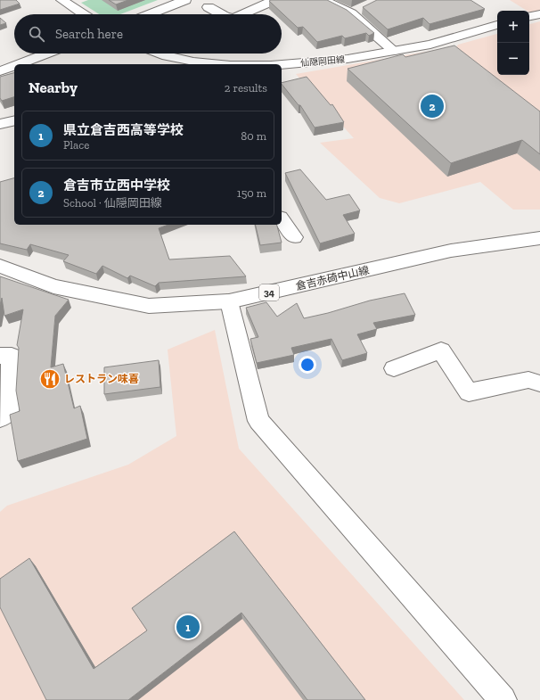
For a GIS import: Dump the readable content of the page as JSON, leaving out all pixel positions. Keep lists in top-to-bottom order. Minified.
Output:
{"streets":{"main road":["仙隠岡田線","倉吉赤碕中山線","34"]},"places":{"restaurant":["レストラン味喜"]},"page":{"map_buttons":["+","−"],"search":"Search here","heading":["Nearby","2 results"],"pins":["2","1"],"list":[{"mark":"1","name":"県立倉吉西高等学校","note":"Place","value":"80 m"},{"mark":"2","name":"倉吉市立西中学校","note":"School · 仙隠岡田線","value":"150 m"}]}}
